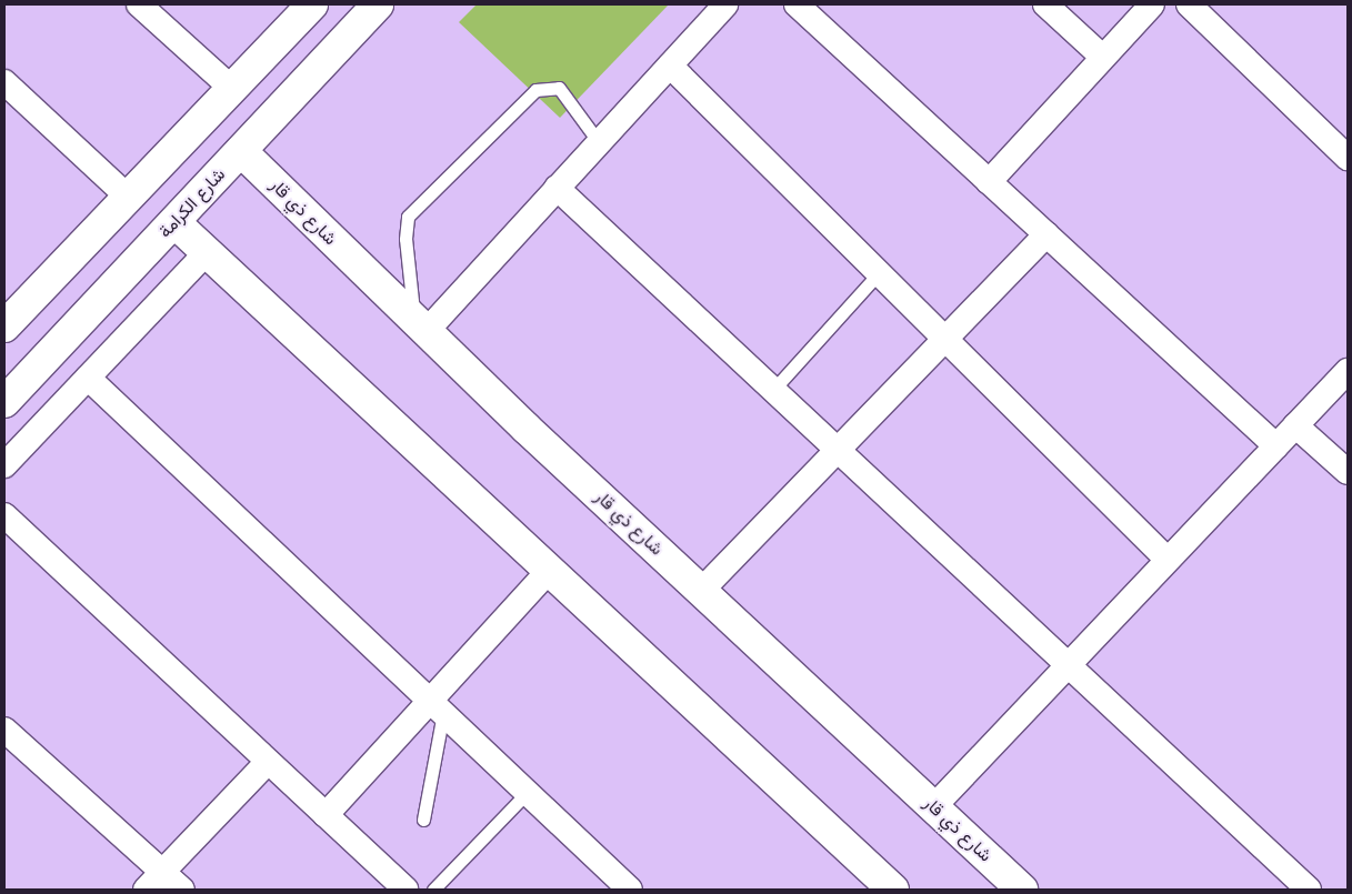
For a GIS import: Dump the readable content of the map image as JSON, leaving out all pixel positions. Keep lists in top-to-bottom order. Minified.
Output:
{"streets":{"street":["شارع الكرامة","شارع ذي قار"]},"crossings":[["شارع الكرامة","شارع ذي قار"]]}
